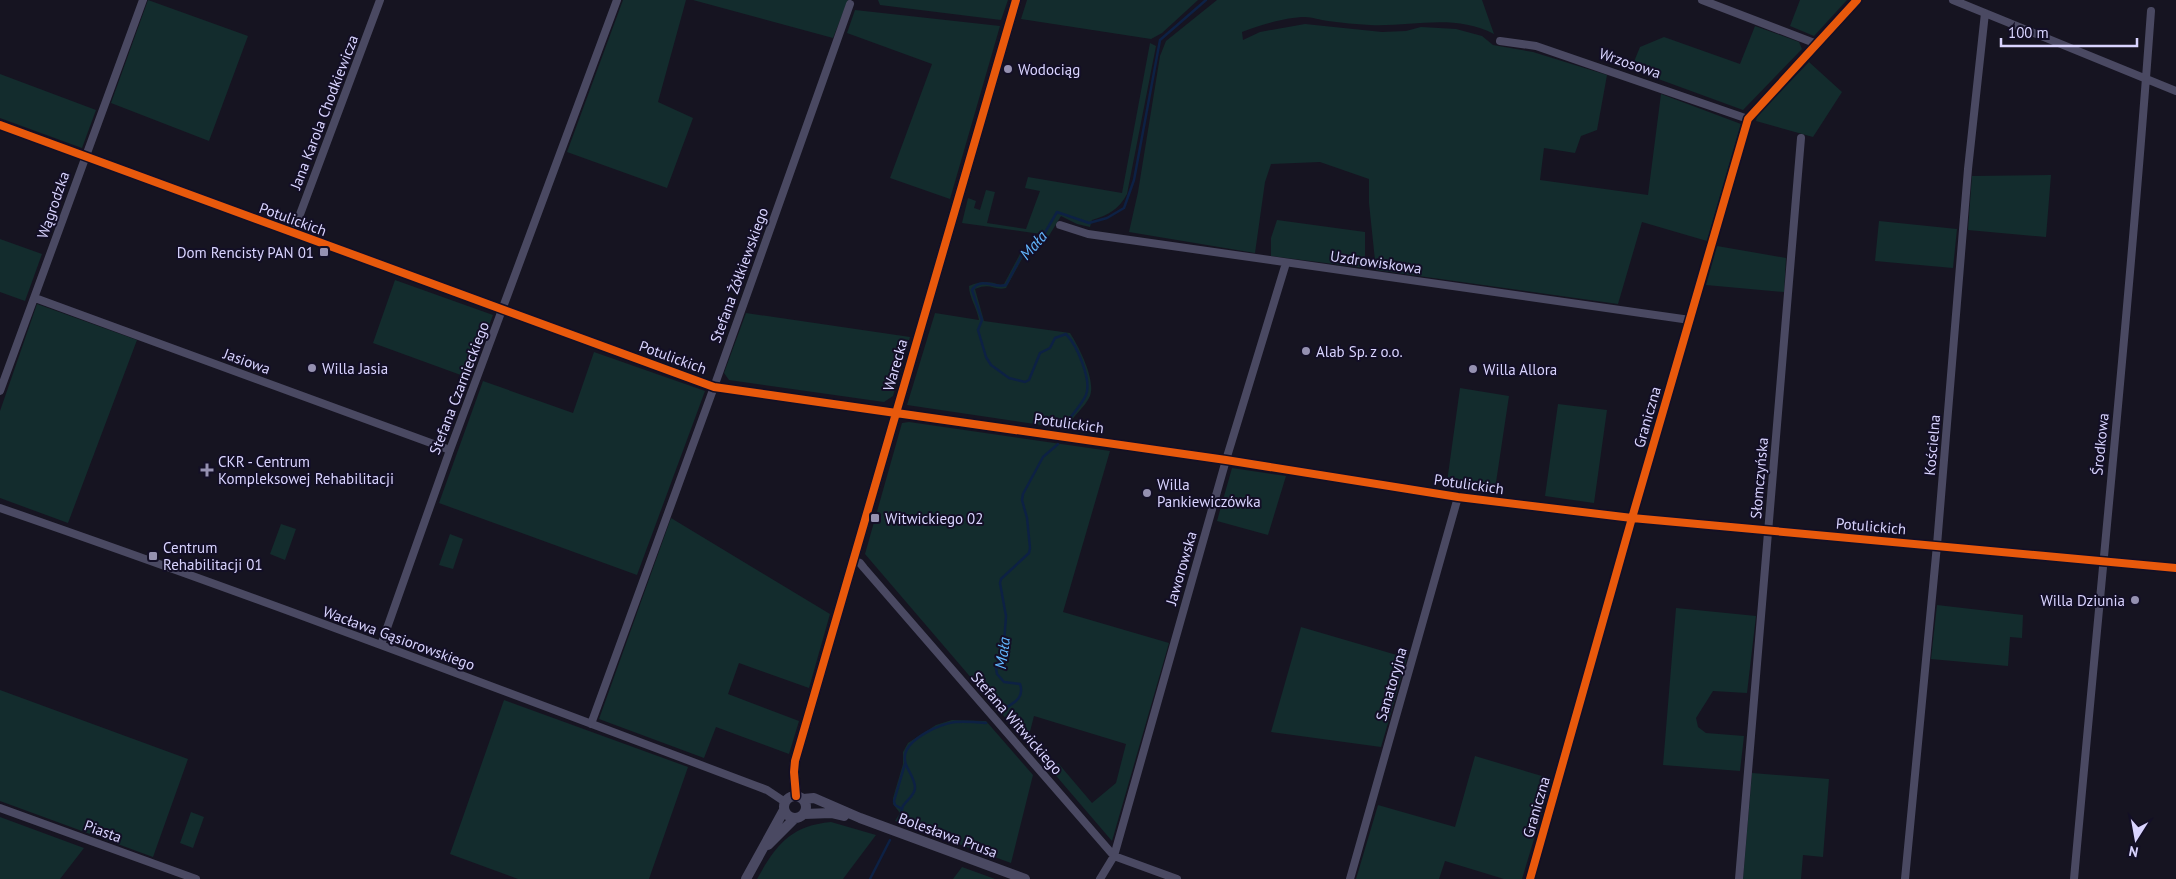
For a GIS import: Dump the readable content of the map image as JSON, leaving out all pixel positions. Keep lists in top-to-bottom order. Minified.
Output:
{"streets":{"street":["Wrzosowa","Jana Karola Chodkiewicza","Wągrodzka","Potulickich","Uzdrowiskowa","Stefana Żółkiewskiego","Jasiowa","Warecka","Stefana Czarnieckiego","Graniczna","Środkowa","Kościelna","Słomczyńska","Jaworowska","Wacława Gąsiorowskiego","Sanatoryjna","Stefana Witwickiego","Piasta","Bolesława Prusa"]},"crossings":[["Wrzosowa","Graniczna"],["Jana Karola Chodkiewicza","Potulickich"],["Wągrodzka","Potulickich"],["Wągrodzka","Jasiowa"],["Potulickich","Stefana Żółkiewskiego"],["Potulickich","Warecka"],["Potulickich","Stefana Czarnieckiego"],["Potulickich","Graniczna"],["Potulickich","Środkowa"],["Potulickich","Kościelna"],["Potulickich","Słomczyńska"],["Potulickich","Jaworowska"],["Potulickich","Sanatoryjna"],["Uzdrowiskowa","Graniczna"],["Uzdrowiskowa","Jaworowska"],["Stefana Żółkiewskiego","Wacława Gąsiorowskiego"],["Jasiowa","Stefana Czarnieckiego"],["Warecka","Wacława Gąsiorowskiego"],["Warecka","Stefana Witwickiego"],["Warecka","Bolesława Prusa"],["Stefana Czarnieckiego","Wacława Gąsiorowskiego"],["Jaworowska","Stefana Witwickiego"],["Wacława Gąsiorowskiego","Bolesława Prusa"]],"water":["Mała"],"places":{"other":["Wodociąg","Alab Sp. z o.o.","Willa Jasia","Willa Allora","Willa Pankiewiczówka","Willa Dziunia"],"transit":["Dom Rencisty PAN 01","Witwickiego 02","Centrum Rehabilitacji 01"],"health":["CKR - Centrum Kompleksowej Rehabilitacji"]},"scale_bar":"100 m","north":"bottom"}
